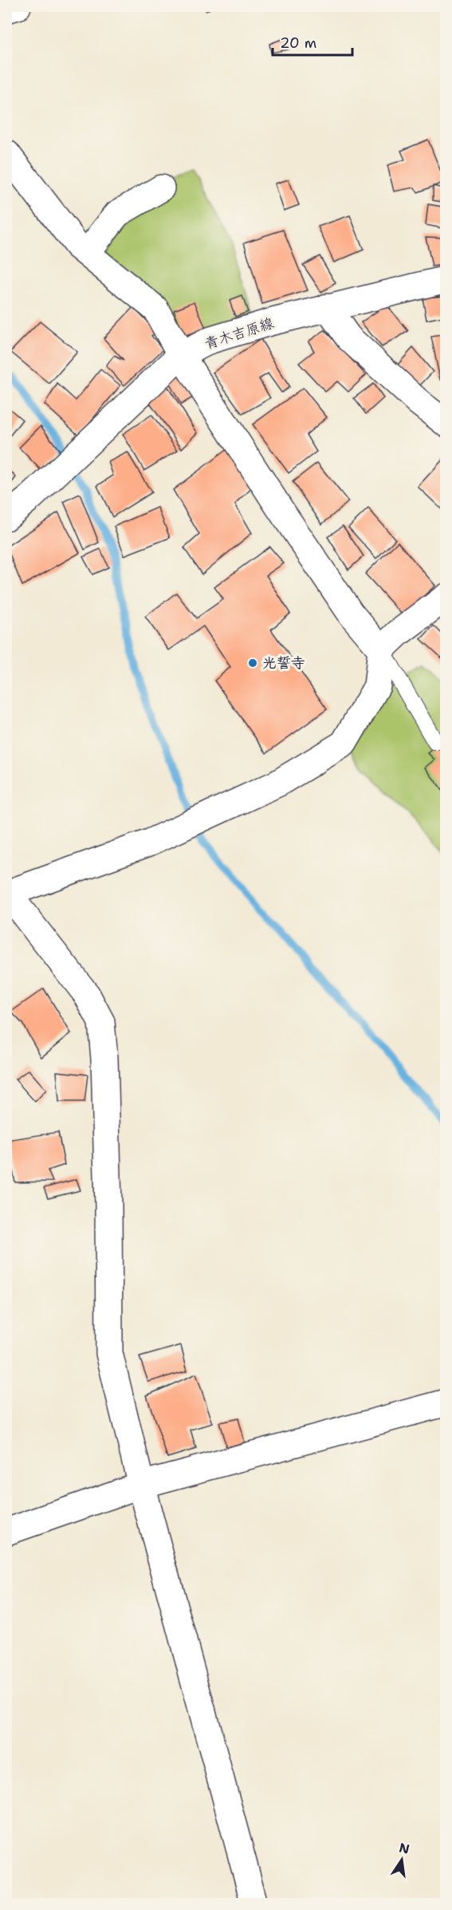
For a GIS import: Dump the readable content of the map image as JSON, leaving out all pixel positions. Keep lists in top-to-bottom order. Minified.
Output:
{"streets":{"street":["青木吉原線"]},"places":["光誓寺"],"scale_bar":"20 m","north":"top"}
